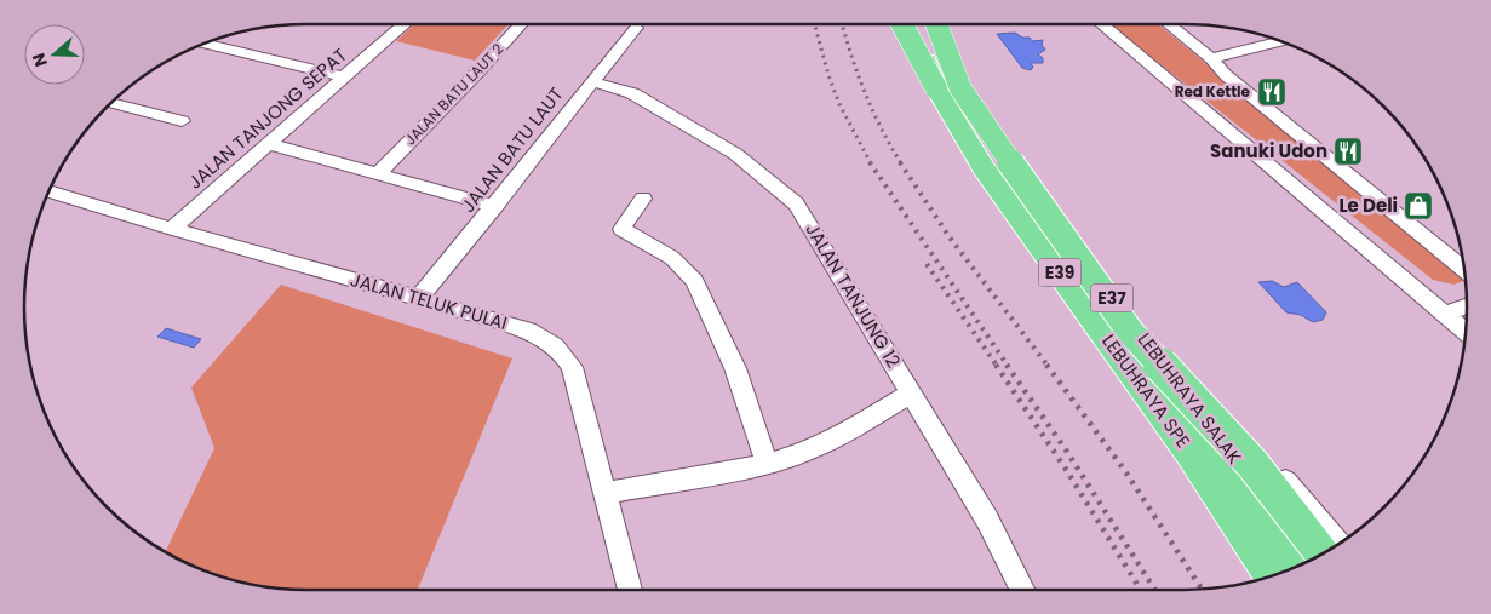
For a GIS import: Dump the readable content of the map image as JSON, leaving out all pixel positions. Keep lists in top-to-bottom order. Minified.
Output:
{"streets":{"highway":["E39","E37","LEBUHRAYA SPE","LEBUHRAYA SALAK"],"street":["JALAN BATU LAUT 2","JALAN TANJONG SEPAT","JALAN BATU LAUT","JALAN TANJUNG 12","JALAN TELUK PULAI"]},"crossings":[["JALAN TANJONG SEPAT","JALAN TELUK PULAI"],["JALAN BATU LAUT","JALAN TANJUNG 12"],["JALAN BATU LAUT","JALAN TELUK PULAI"],["E37","LEBUHRAYA SPE"]],"places":{"restaurant":["Red Kettle","Sanuki Udon"],"shop":["Le Deli"]},"north":"left"}
